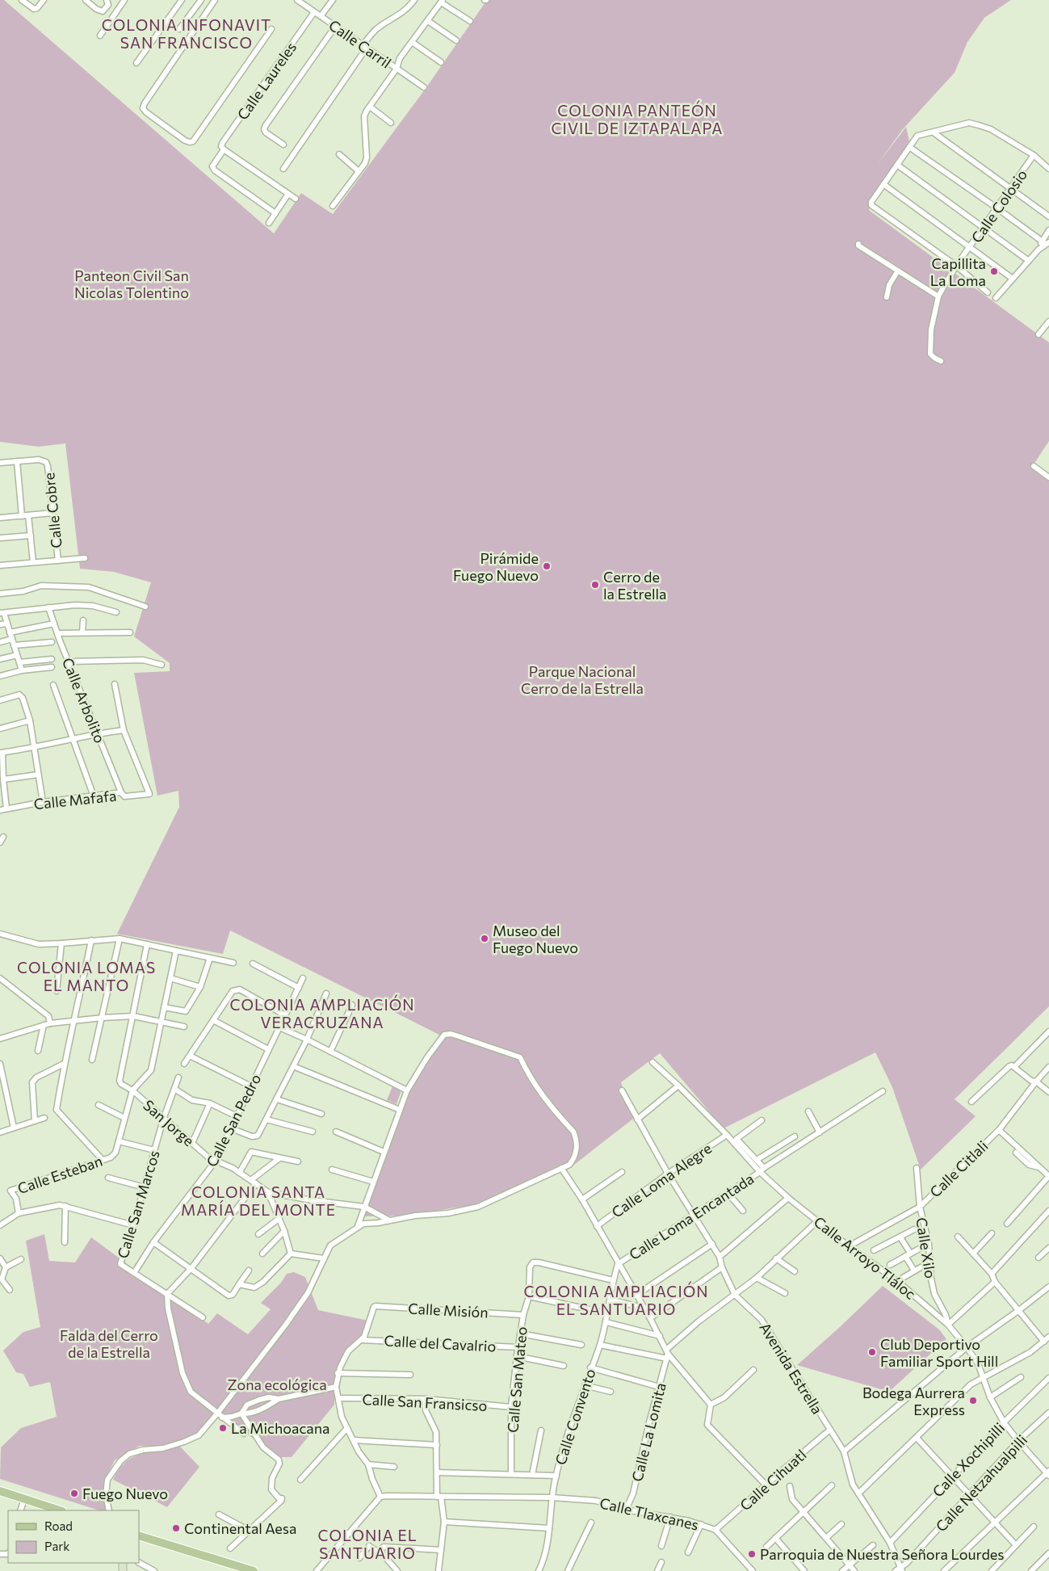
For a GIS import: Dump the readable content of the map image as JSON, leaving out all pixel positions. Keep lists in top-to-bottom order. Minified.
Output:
{"streets":{"street":["Calle Carril","Calle Laureles","Calle Colosio","Calle Cobre","Calle Arbolito","Calle Mafafa","Calle San Pedro","San Jorge","Calle Citlali","Calle Esteban","Calle Loma Alegre","Calle San Marcos","Calle Loma Encantada","Calle Xilo","Calle Arroyo Tláloc","Calle Misión","Calle del Cavalrio","Avenida Estrella","Calle San Mateo","Calle San Fransicso","Calle Convento","Calle La Lomita","Calle Xochipilli","Calle Cihuatl","Calle Netzahualpilli","Calle Tlaxcanes"]},"crossings":[["Calle Carril","Calle Laureles"],["Calle Arbolito","Calle Mafafa"],["Calle San Pedro","San Jorge"],["Calle San Pedro","Calle San Marcos"],["San Jorge","Calle Esteban"],["San Jorge","Calle San Marcos"],["Calle Citlali","Calle Xilo"],["Calle Citlali","Calle Arroyo Tláloc"],["Calle Loma Alegre","Calle Arroyo Tláloc"],["Calle Loma Alegre","Avenida Estrella"],["Calle Loma Encantada","Calle Arroyo Tláloc"],["Calle Loma Encantada","Avenida Estrella"],["Calle Loma Encantada","Calle Convento"],["Calle Xilo","Calle Arroyo Tláloc"],["Calle Arroyo Tláloc","Calle Xochipilli"],["Calle Arroyo Tláloc","Calle Netzahualpilli"],["Calle Misión","Calle del Cavalrio"],["Calle Misión","Calle San Mateo"],["Calle del Cavalrio","Calle San Mateo"],["Avenida Estrella","Calle Xochipilli"],["Avenida Estrella","Calle Cihuatl"],["Avenida Estrella","Calle Netzahualpilli"],["Calle San Mateo","Calle San Fransicso"],["Calle San Mateo","Calle Convento"],["Calle Convento","Calle Tlaxcanes"],["Calle La Lomita","Calle Tlaxcanes"],["Calle Cihuatl","Calle Tlaxcanes"]],"districts":["COLONIA INFONAVIT SAN FRANCISCO","COLONIA PANTEÓN CIVIL DE IZTAPALAPA","COLONIA LOMAS EL MANTO","COLONIA AMPLIACIÓN VERACRUZANA","COLONIA SANTA MARÍA DEL MONTE","COLONIA AMPLIACIÓN EL SANTUARIO","COLONIA EL SANTUARIO"],"parks":["Panteon Civil San Nicolas Tolentino","Parque Nacional Cerro de la Estrella","Falda del Cerro de la Estrella","Zona ecológica"],"places":["Capillita La Loma","Pirámide Fuego Nuevo","Cerro de la Estrella","Museo del Fuego Nuevo","Club Deportivo Familiar Sport Hill","Bodega Aurrera Express","La Michoacana","Fuego Nuevo","Continental Aesa","Parroquia de Nuestra Señora Lourdes"],"legend":["Road","Park"]}
